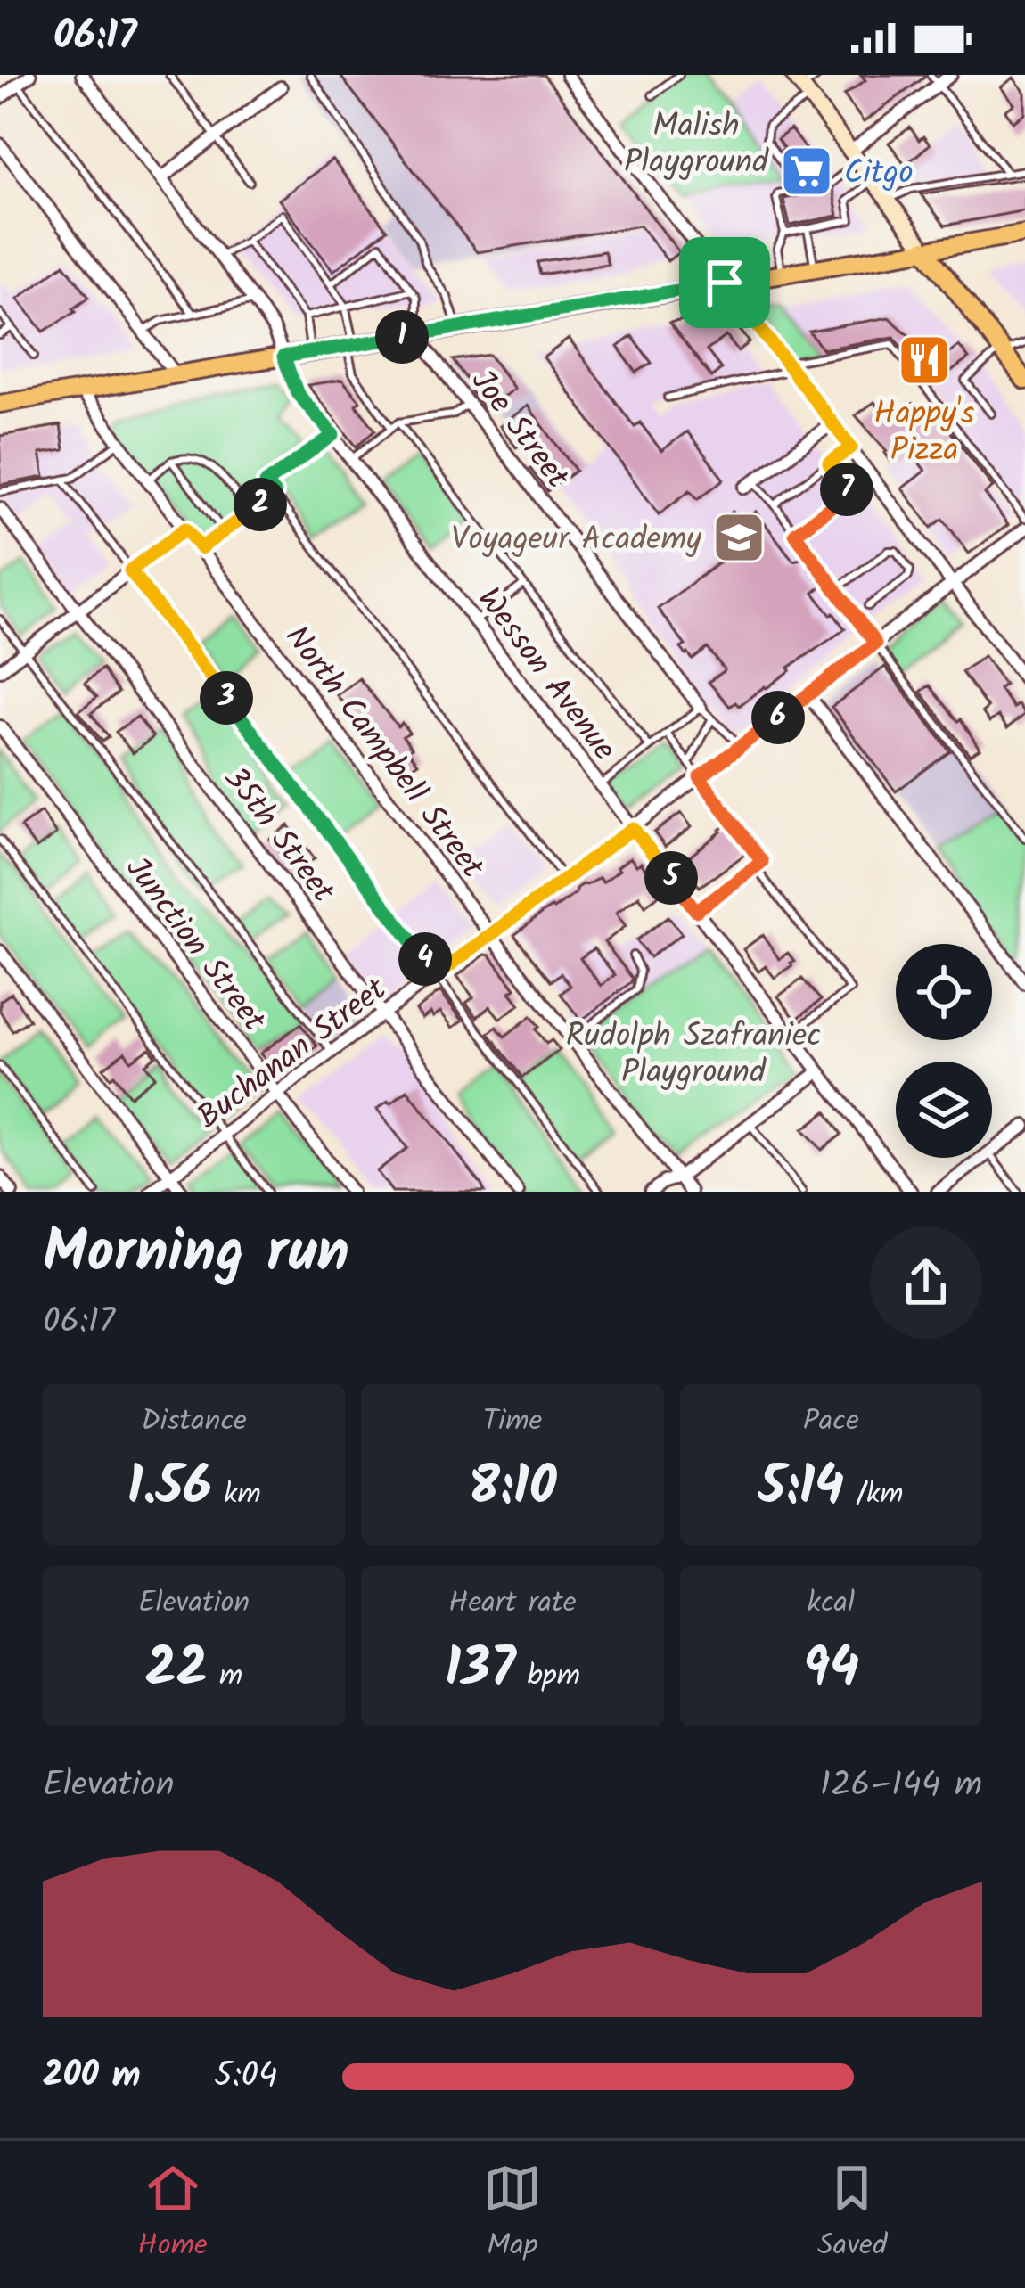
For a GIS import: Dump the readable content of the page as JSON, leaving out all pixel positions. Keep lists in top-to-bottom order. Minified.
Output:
{"streets":{"street":["Joe Street","Wesson Avenue","North Campbell Street","35th Street","Junction Street","Buchanan Street"]},"crossings":[["Wesson Avenue","Buchanan Street"],["North Campbell Street","Buchanan Street"],["35th Street","Buchanan Street"],["Junction Street","Buchanan Street"]],"parks":["Malish Playground","Rudolph Szafraniec Playground"],"places":{"supermarket":["Citgo"],"restaurant":["Happy's Pizza"],"school or university":["Voyageur Academy"]},"page":{"status":"06:17","pins":["1","7","2","3","6","5","4"],"heading":["Morning run","06:17"],"stats":[["Distance","1.56 km"],["Time","8:10"],["Pace","5:14 /km"],["Elevation","22 m"],["Heart rate","137 bpm"],["kcal","94"]],"chart":["Elevation","126–144 m"],"list":[{"name":"200 m","note":"5:04"}],"tabs":["Home","Map","Saved"]}}
